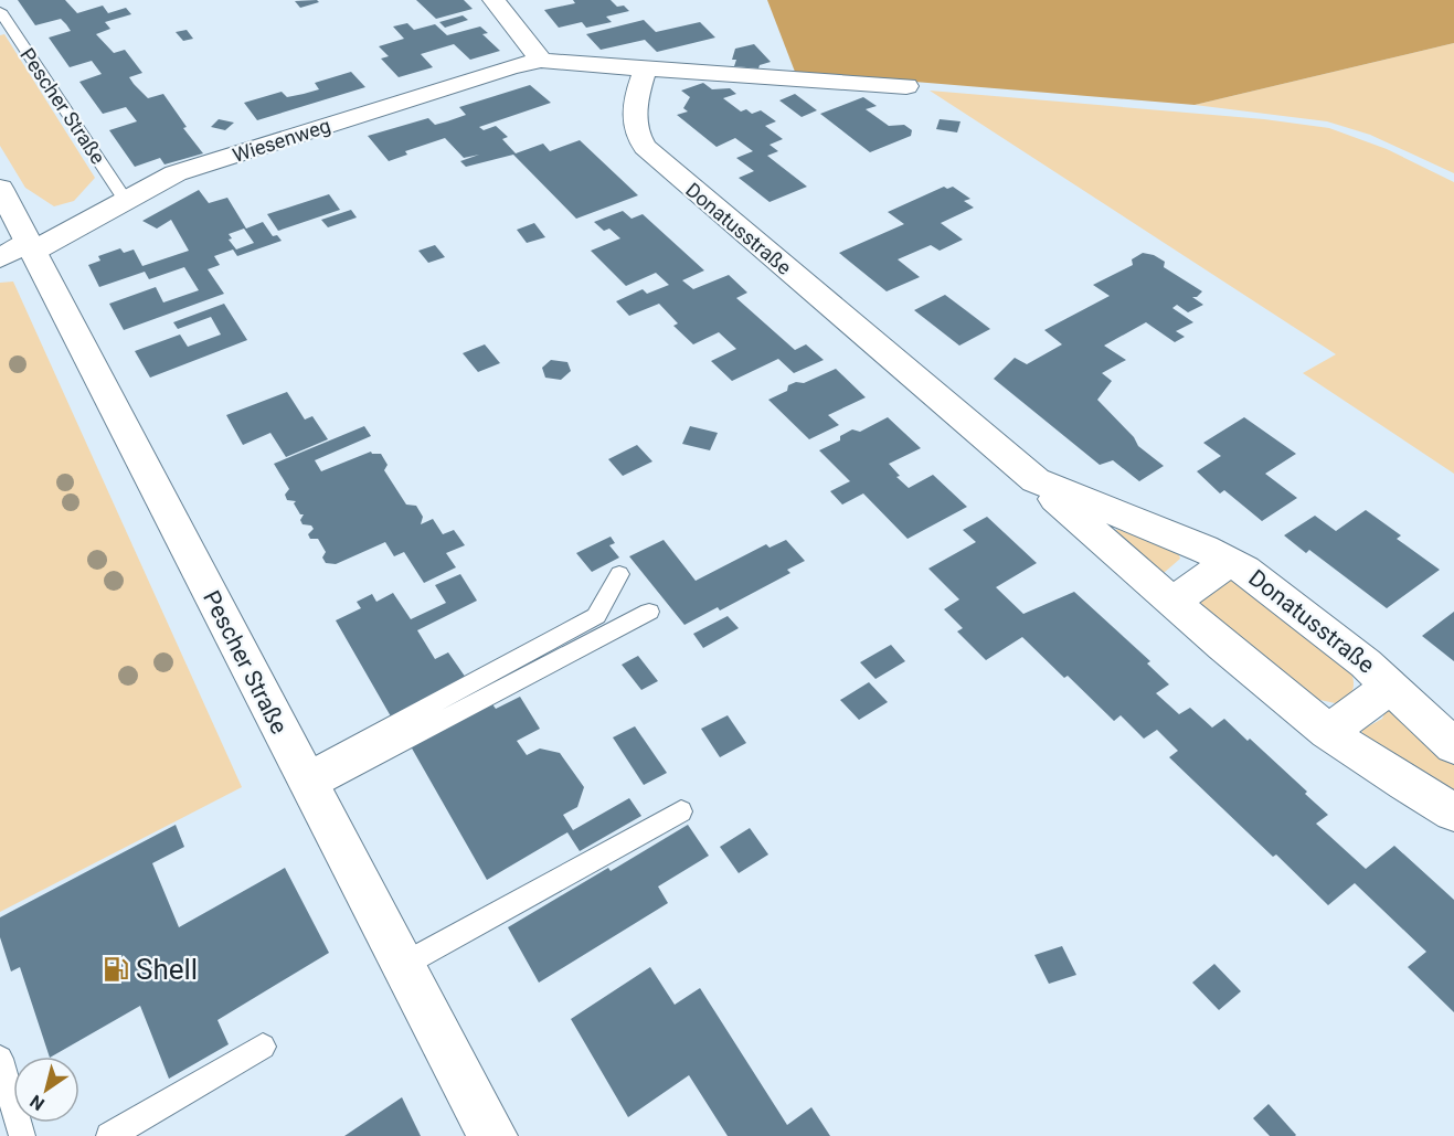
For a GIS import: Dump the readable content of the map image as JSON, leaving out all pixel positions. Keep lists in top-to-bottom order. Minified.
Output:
{"streets":{"street":["Pescher Straße","Wiesenweg","Donatusstraße"]},"crossings":[["Pescher Straße","Wiesenweg"]],"places":{"fuel station":["Shell"]},"north":"bottom left"}
